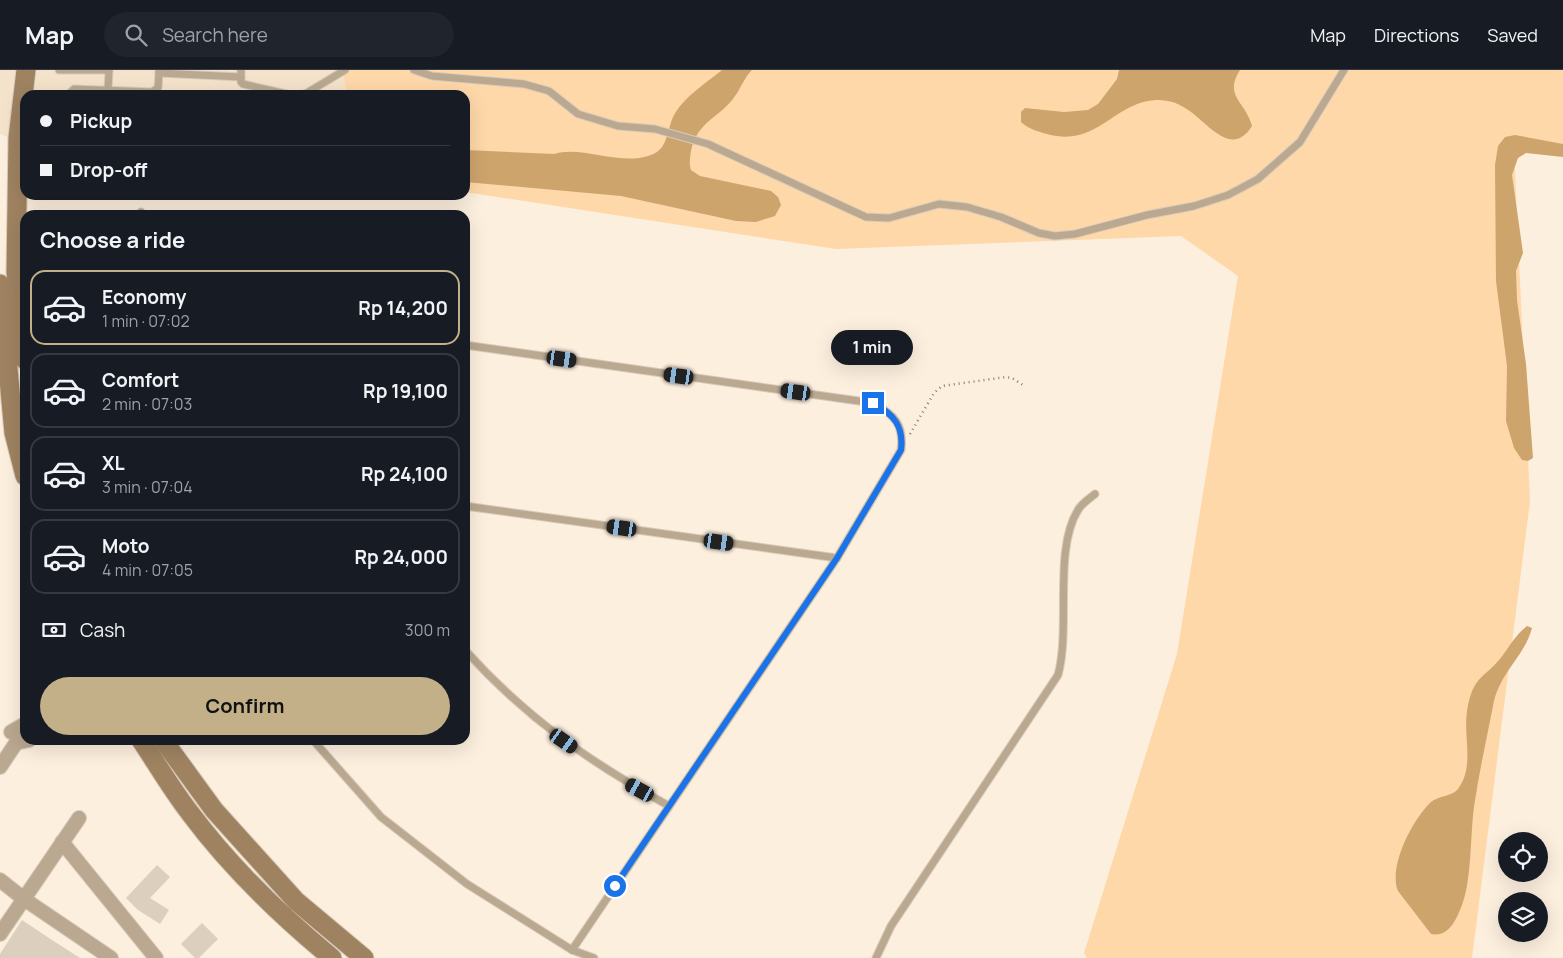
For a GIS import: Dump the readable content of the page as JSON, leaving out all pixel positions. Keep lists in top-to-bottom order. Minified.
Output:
{"page":{"header":"Map","search":"Search here","nav":["Map","Directions","Saved"],"banner":["Pickup","Drop-off"],"heading":"Choose a ride","list":[{"name":"Economy","note":"1 min · 07:02","value":"Rp 14,200"},{"name":"Comfort","note":"2 min · 07:03","value":"Rp 19,100"},{"name":"XL","note":"3 min · 07:04","value":"Rp 24,100"},{"name":"Moto","note":"4 min · 07:05","value":"Rp 24,000"}],"bubble":"1 min","pay":["Cash","300 m"],"buttons":"Confirm"}}
